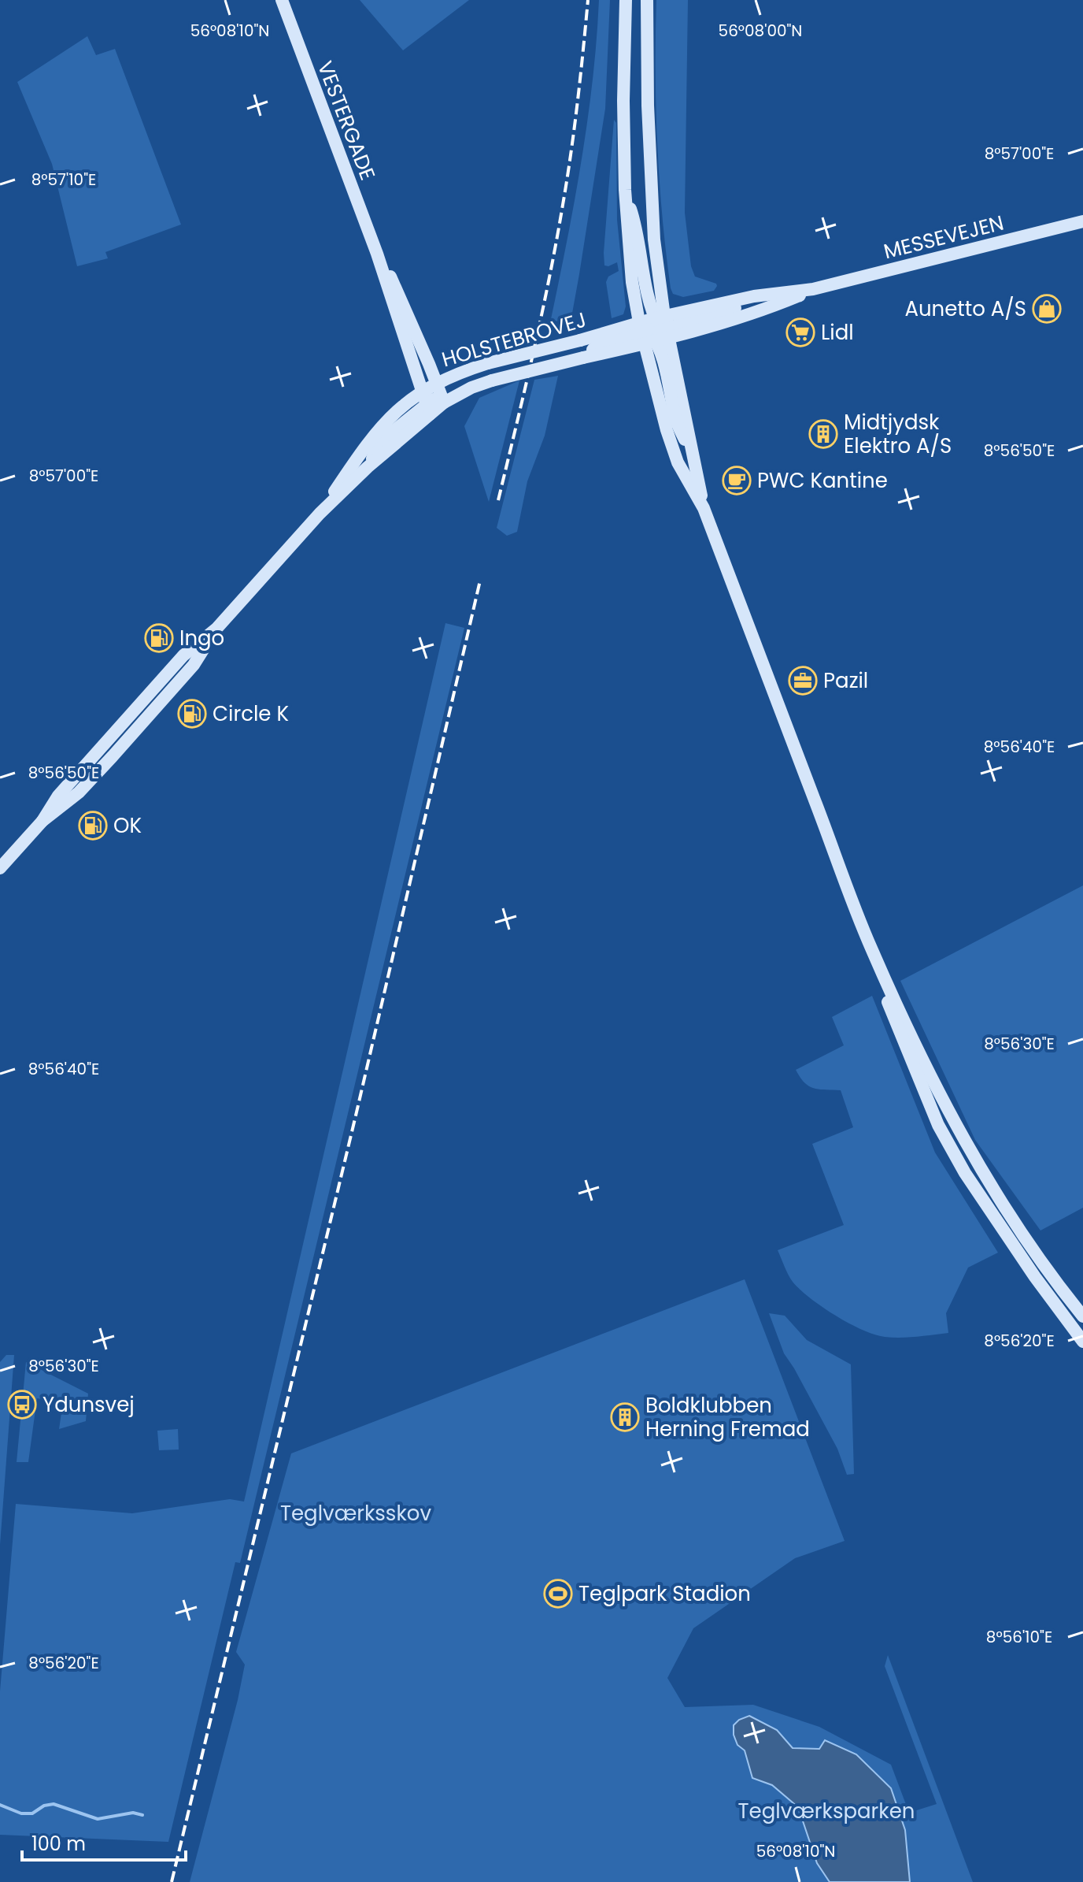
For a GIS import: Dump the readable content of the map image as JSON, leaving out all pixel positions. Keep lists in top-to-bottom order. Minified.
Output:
{"streets":{"main road":["VESTERGADE","MESSEVEJEN","HOLSTEBROVEJ"]},"crossings":[["VESTERGADE","HOLSTEBROVEJ"],["MESSEVEJEN","HOLSTEBROVEJ"]],"parks":["Teglværksskov","Teglværksparken"],"places":{"shop":["Aunetto A/S"],"supermarket":["Lidl"],"building":["Midtjydsk Elektro A/S","Boldklubben Herning Fremad"],"cafe":["PWC Kantine"],"fuel station":["Ingo","Circle K","OK"],"office":["Pazil"],"bus stop":["Ydunsvej"],"sports":["Teglpark Stadion"]},"scale_bar":"100 m","coordinates":["56°08'10\"N","56°08'00\"N","8°57'00\"E","8°57'10\"E","8°56'50\"E","8°56'40\"E","8°56'30\"E","8°56'20\"E","8°56'10\"E"]}
